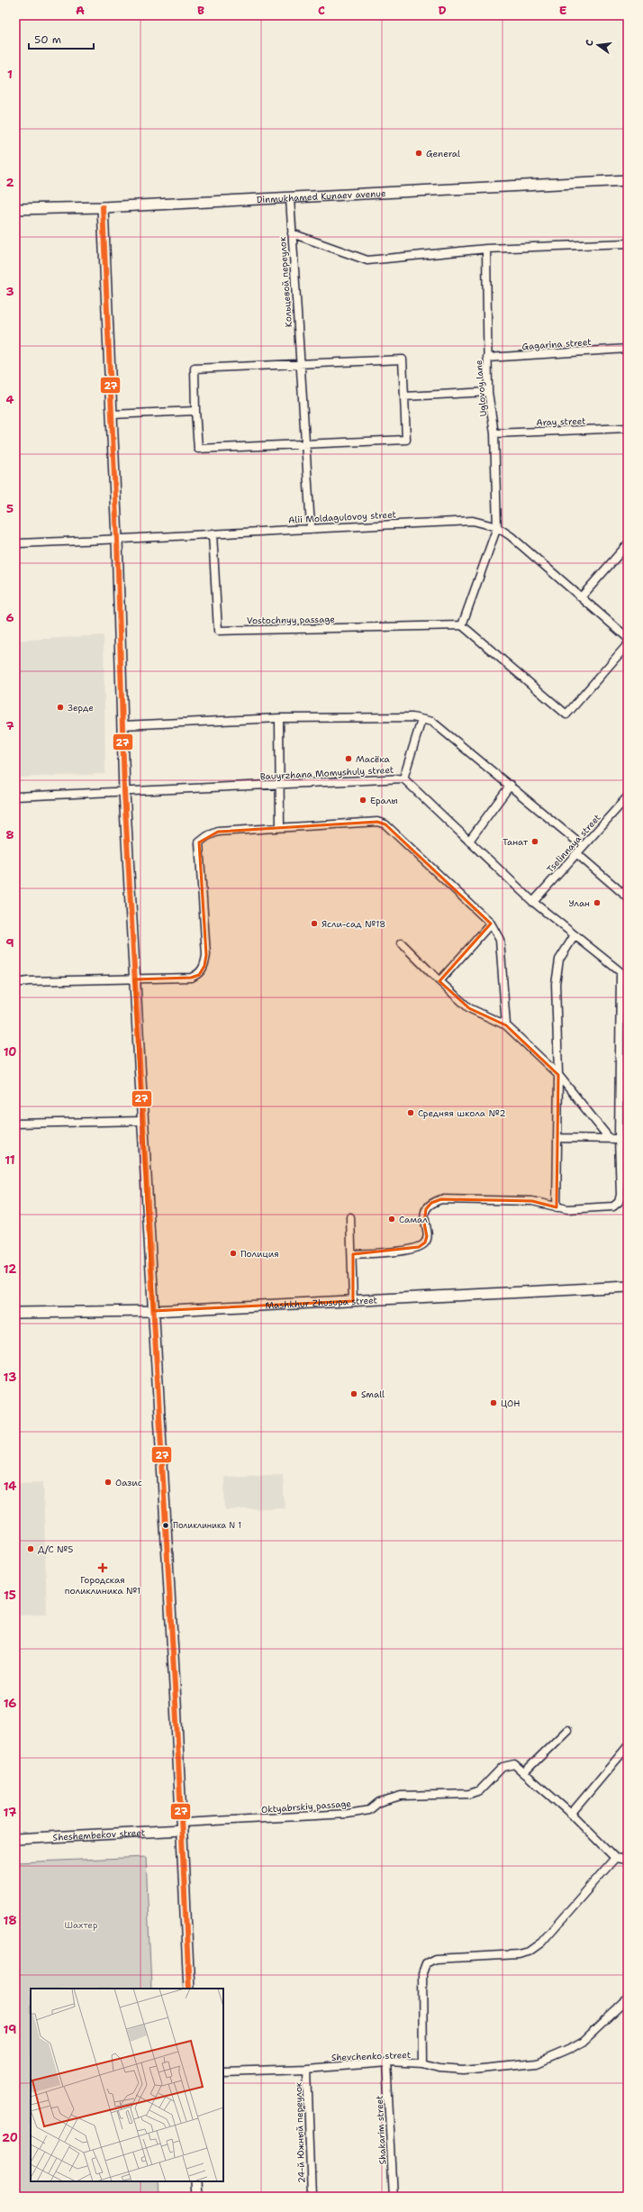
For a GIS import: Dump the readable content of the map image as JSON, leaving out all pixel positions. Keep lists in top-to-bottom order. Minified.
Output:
{"streets":{"street":["Dinmukhamed Kunaev avenue","Кольцевой переулок","Gagarina street","Uglovoy lane","Aray street","Alii Moldagulovoy street","Vostochnyy passage","Bauyrzhana Momyshuly street","Tselinnaya street","Mashkhur Zhusupa street","Oktyabrskiy passage","Sheshembekov street","Shevchenko street","Shakarim street","24-й Южный переулок"]},"crossings":[["Dinmukhamed Kunaev avenue","Кольцевой переулок"],["Кольцевой переулок","Alii Moldagulovoy street"],["Gagarina street","Uglovoy lane"],["Uglovoy lane","Aray street"],["Uglovoy lane","Alii Moldagulovoy street"],["Alii Moldagulovoy street","Vostochnyy passage"],["Bauyrzhana Momyshuly street","Tselinnaya street"],["Oktyabrskiy passage","Sheshembekov street"],["Shevchenko street","Shakarim street"],["Shevchenko street","24-й Южный переулок"]],"parks":["Шахтер"],"places":{"other":["General","Зерде","Масёка","Ералы","Танат","Улан","Ясли-сад №18","Средняя школа №2","Самал","Полиция","Small","ЦОН","Оазис","Поликлиника N 1","Д/С №5"],"health":["Городская поликлиника №1"]},"lines":["transit line 27"],"scale_bar":"50 m","north":"left","grid":{"columns":["A","B","C","D","E"],"rows":["1","2","3","4","5","6","7","8","9","10","11","12","13","14","15","16","17","18","19","20"]}}
